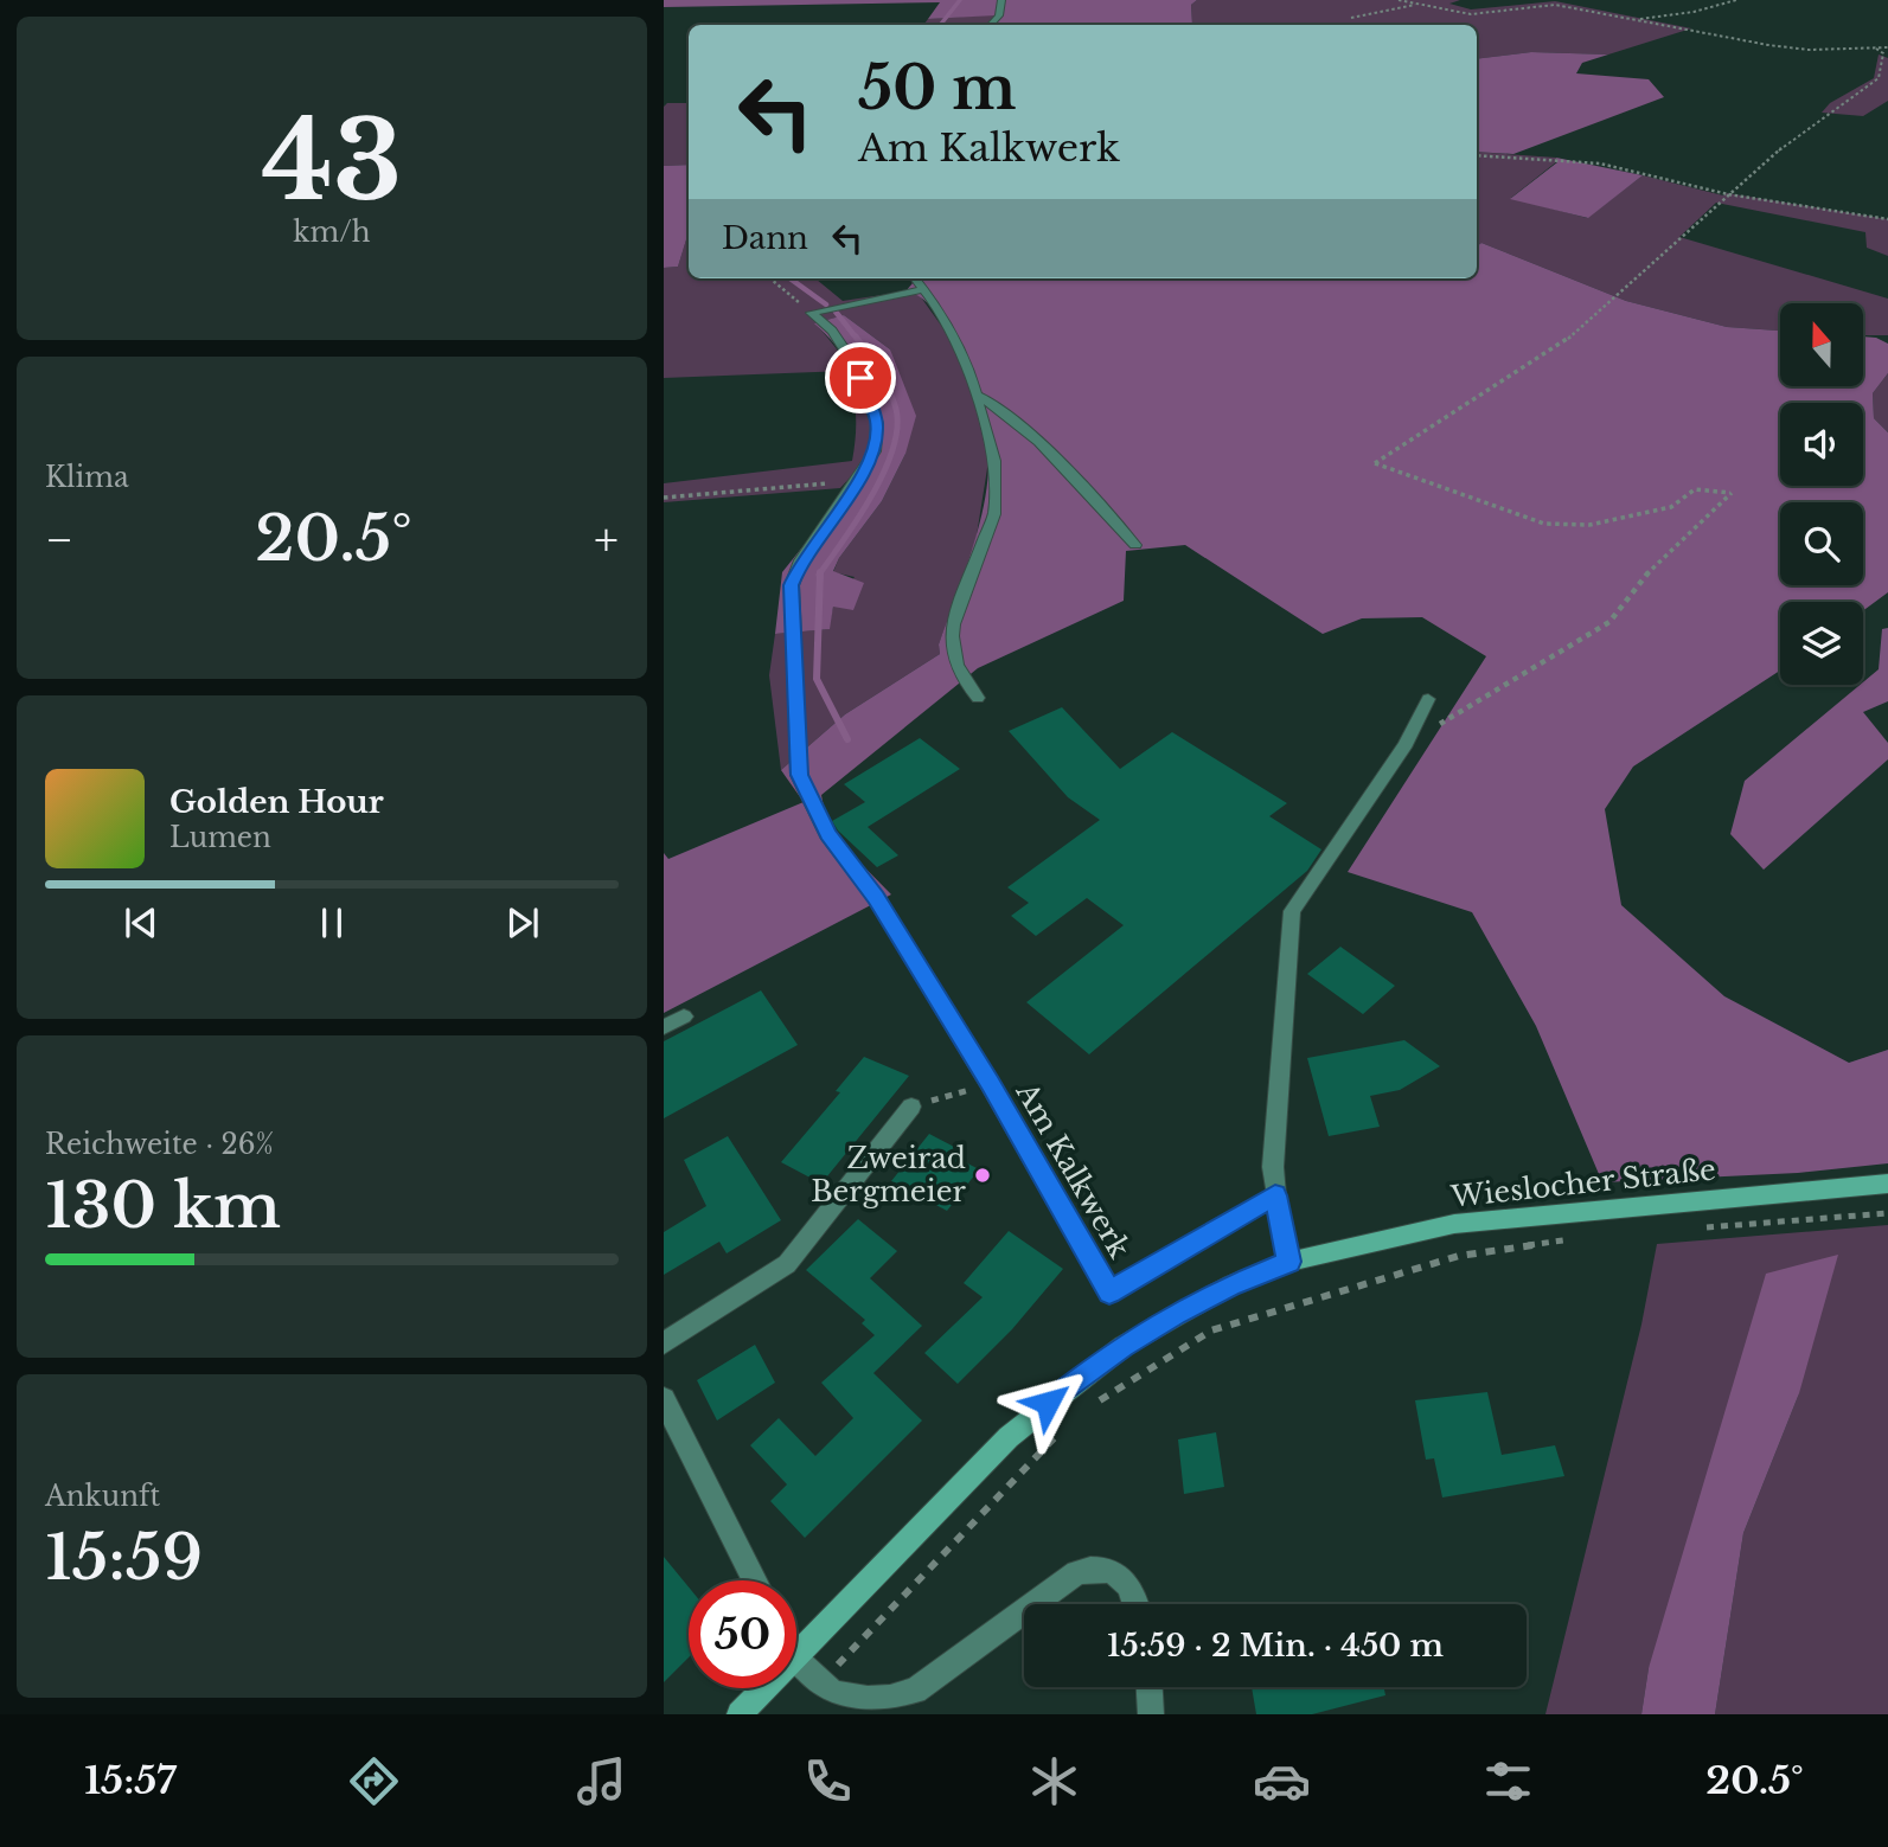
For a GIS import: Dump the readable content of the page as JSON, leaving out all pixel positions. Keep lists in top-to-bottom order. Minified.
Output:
{"streets":{"main road":["Wieslocher Straße"],"street":["Am Kalkwerk"]},"places":["Zweirad Bergmeier"],"north":"top","page":{"tile":[["43","km/h"],"Klima",["Reichweite · 26%","130 km"],["Ankunft","15:59"]],"turn":["50 m","Am Kalkwerk"],"then":"Dann","heat":["−","20.5°","+"],"song":["Golden Hour","Lumen"],"limit":"50","trip":"15:59 · 2 Min. · 450 m","tabs":["15:57","20.5°"]}}
